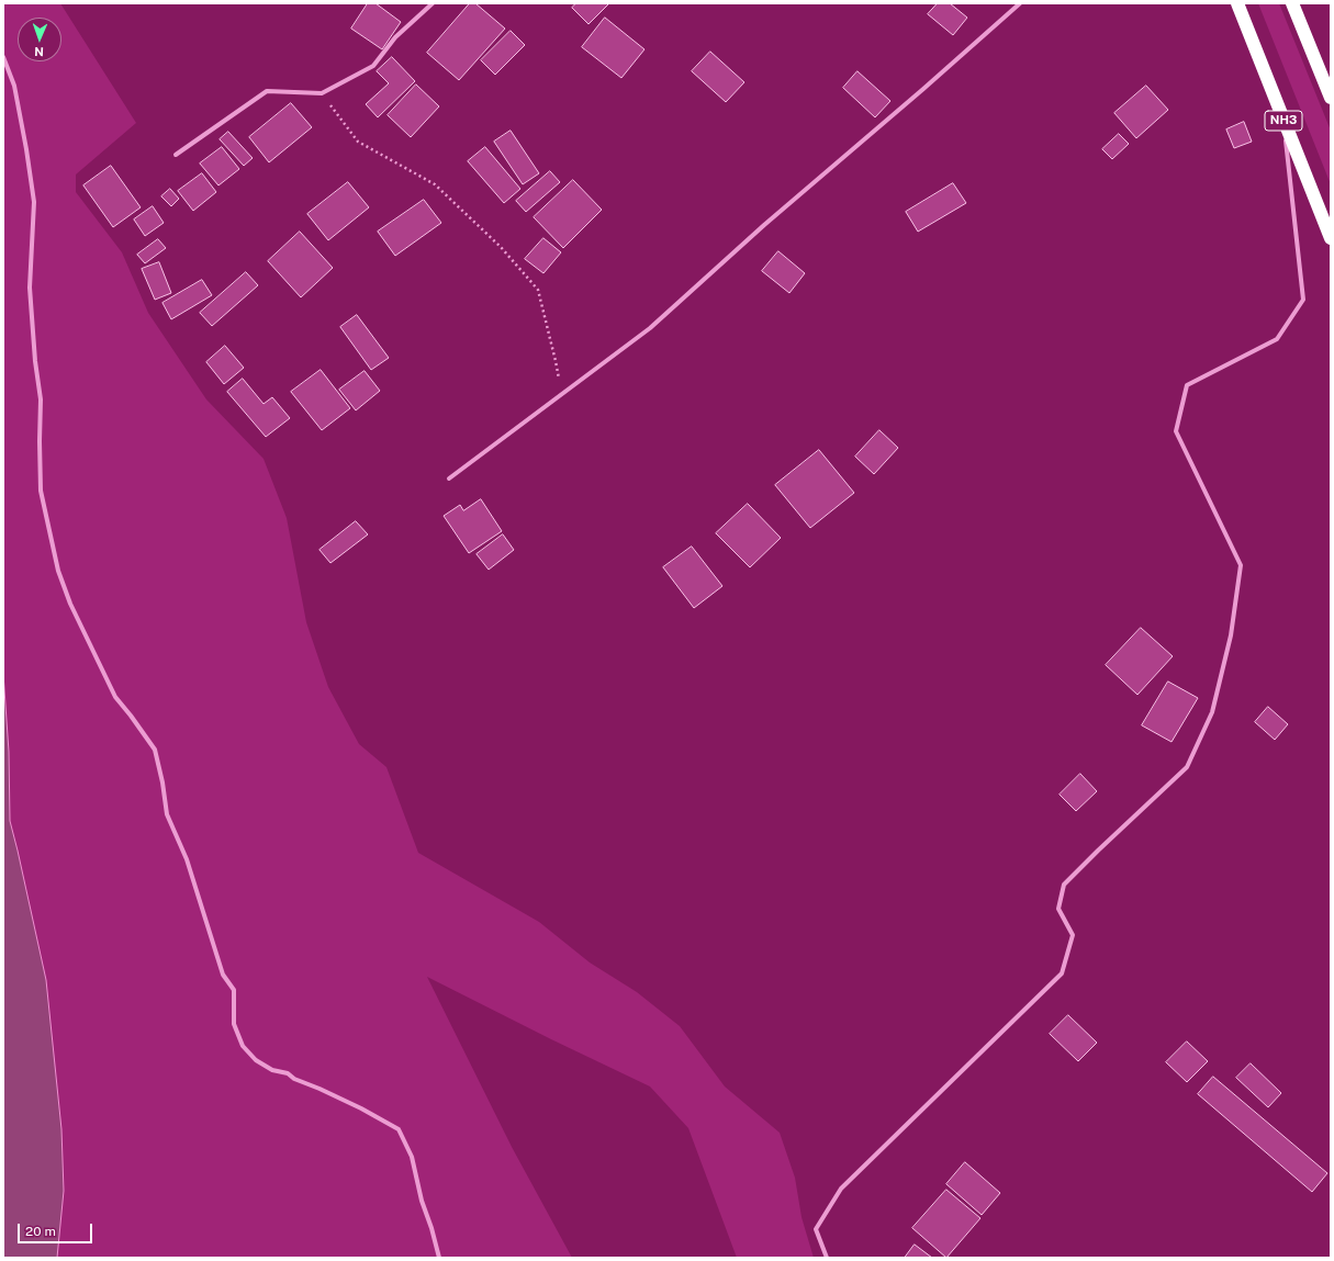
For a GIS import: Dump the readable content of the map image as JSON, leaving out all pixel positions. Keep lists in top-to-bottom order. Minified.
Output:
{"streets":{"highway":["NH3"]},"scale_bar":"20 m","north":"bottom"}
